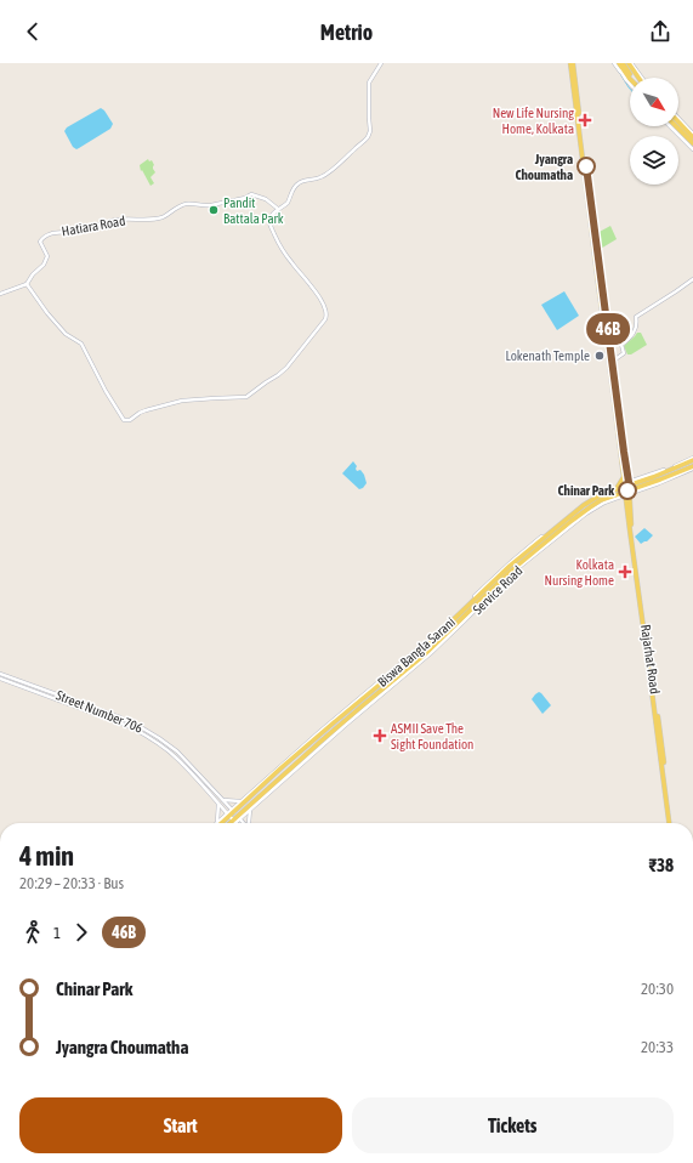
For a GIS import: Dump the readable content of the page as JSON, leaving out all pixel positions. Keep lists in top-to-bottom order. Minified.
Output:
{"streets":{"main road":["Biswa Bangla Sarani","Rajarhat Road"],"street":["Hatiara Road","Service Road","Street Number 706"]},"crossings":[["Service Road","Biswa Bangla Sarani"],["Service Road","Street Number 706"],["Biswa Bangla Sarani","Rajarhat Road"],["Biswa Bangla Sarani","Street Number 706"]],"places":{"health":["New Life Nursing Home, Kolkata","Kolkata Nursing Home","ASMII Save The Sight Foundation"],"other":["Jyangra Choumatha","Pandit Battala Park","Lokenath Temple","Chinar Park"]},"lines":["bus line 46B"],"north":"bottom right","page":{"header":"Metrio","on_map":"46B","heading":["4 min","20:29 – 20:33 · Bus","₹38"],"legs":["1","46B"],"list":[{"name":"Chinar Park","value":"20:30"},{"name":"Jyangra Choumatha","value":"20:33"}],"buttons":["Start","Tickets"]}}
